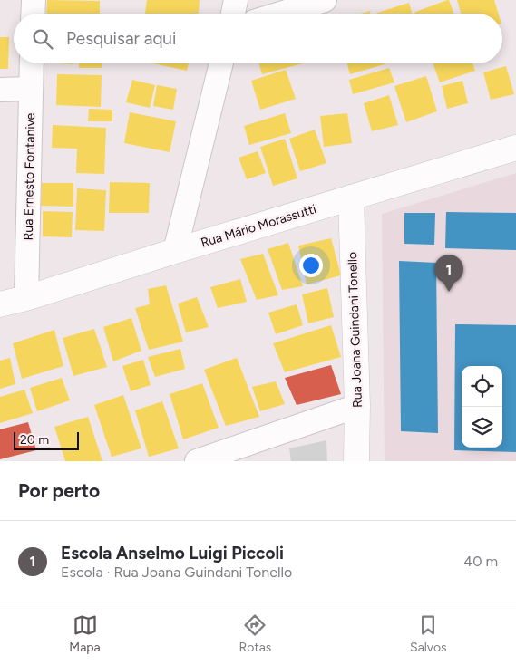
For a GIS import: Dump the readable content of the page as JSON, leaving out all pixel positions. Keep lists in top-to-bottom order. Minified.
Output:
{"streets":{"main road":["Rua Mário Morassutti","Rua Joana Guindani Tonello"],"street":["Rua Ernesto Fontanive"]},"crossings":[["Rua Ernesto Fontanive","Rua Mário Morassutti"],["Rua Mário Morassutti","Rua Joana Guindani Tonello"]],"scale_bar":"20 m","page":{"search":"Pesquisar aqui","pins":"1","scale":"20 m","heading":"Por perto","list":[{"mark":"1","name":"Escola Anselmo Luigi Piccoli","note":"Escola · Rua Joana Guindani Tonello","value":"40 m"}],"nav":["Mapa","Rotas","Salvos"]}}
